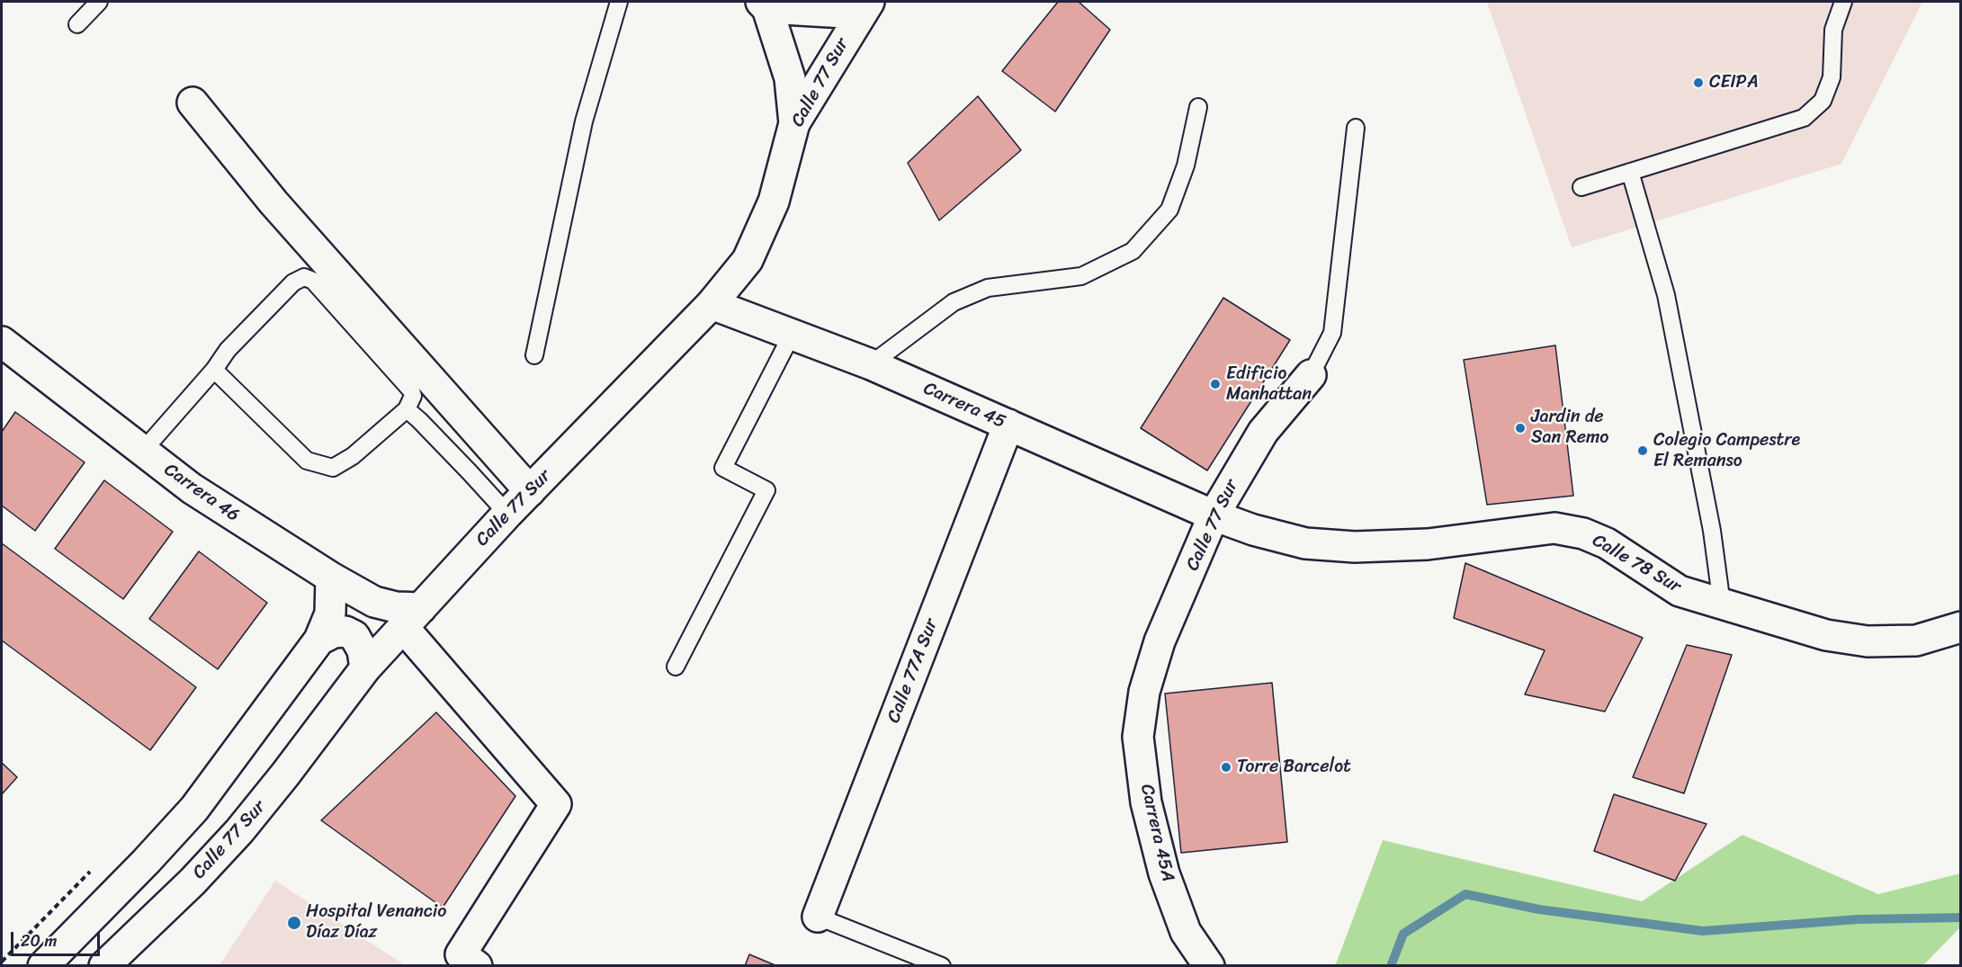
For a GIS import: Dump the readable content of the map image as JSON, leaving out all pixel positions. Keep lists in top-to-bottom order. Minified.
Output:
{"streets":{"street":["Calle 77 Sur","Carrera 45","Carrera 46","Calle 78 Sur","Calle 77A Sur","Carrera 45A"]},"crossings":[["Calle 77 Sur","Carrera 45"],["Calle 77 Sur","Carrera 46"],["Calle 77 Sur","Calle 78 Sur"],["Calle 77 Sur","Carrera 45A"],["Carrera 45","Calle 78 Sur"],["Carrera 45","Calle 77A Sur"]],"places":["CEIPA","Edificio Manhattan","Jardin de San Remo","Colegio Campestre El Remanso","Torre Barcelot","Hospital Venancio Díaz Díaz"],"scale_bar":"20 m"}
